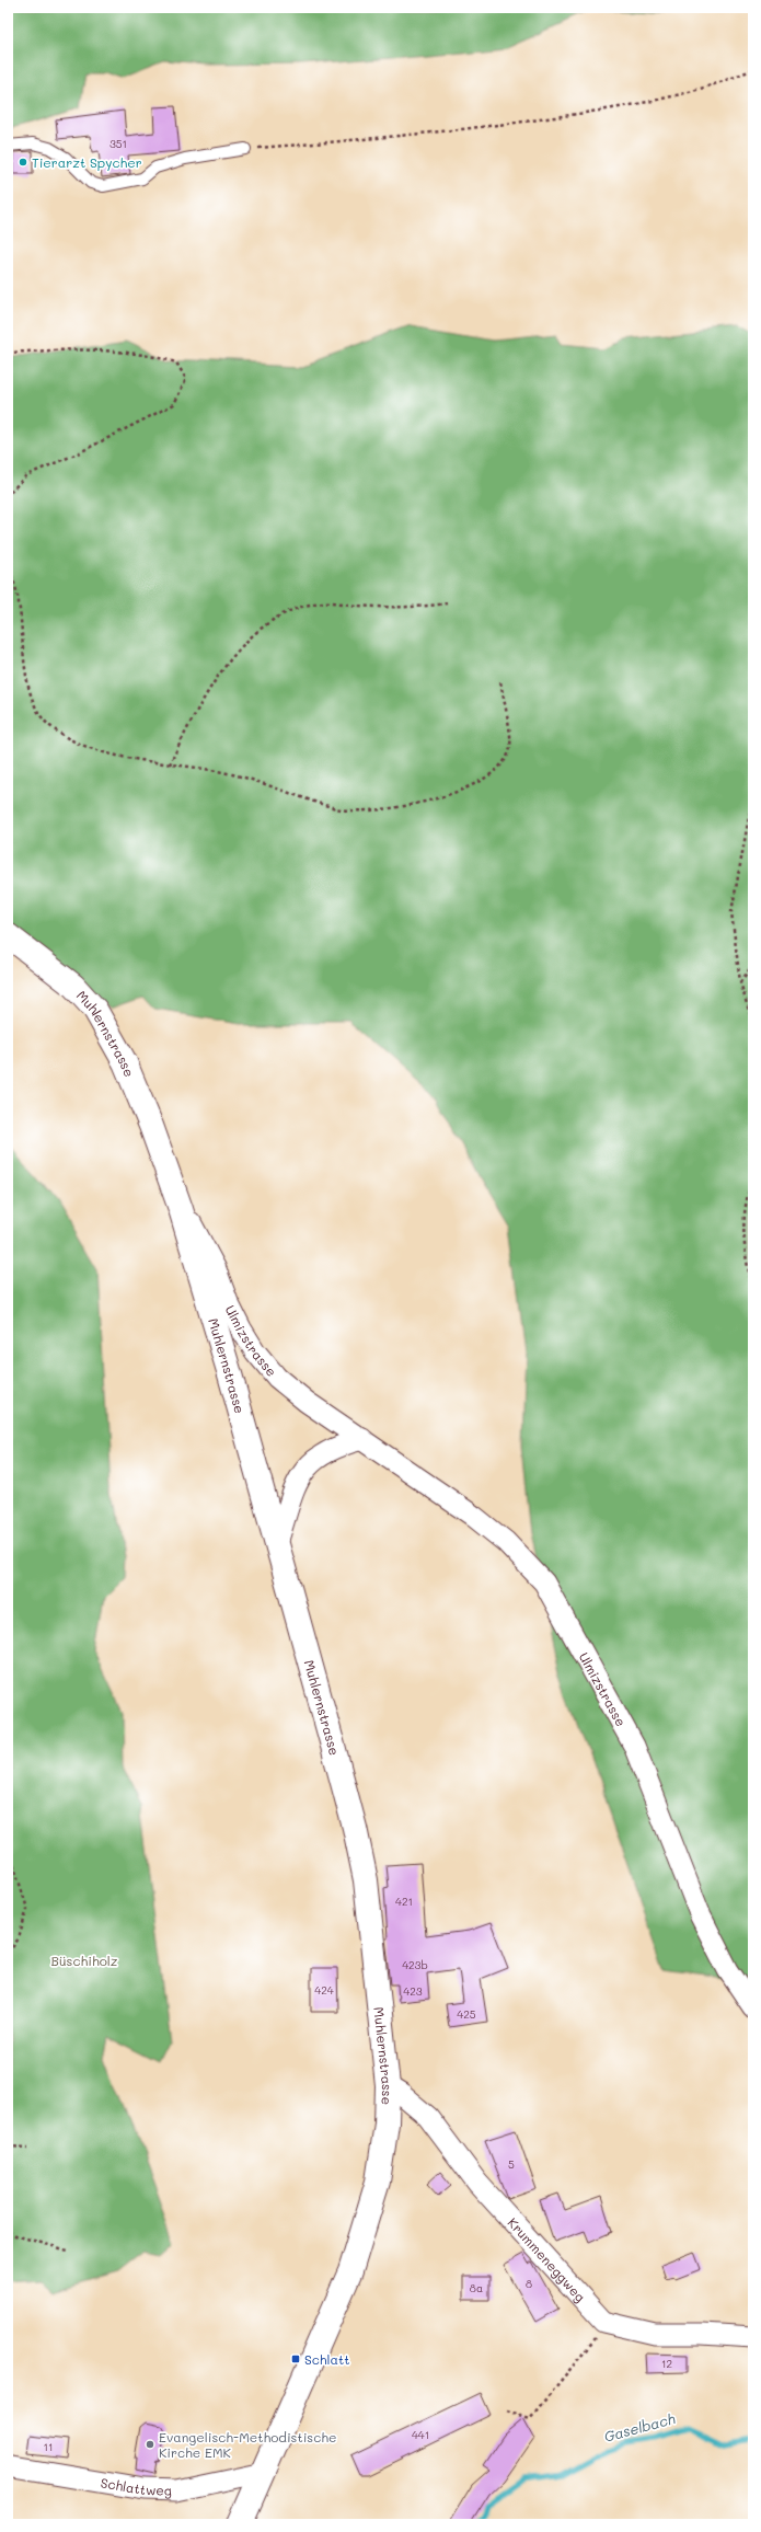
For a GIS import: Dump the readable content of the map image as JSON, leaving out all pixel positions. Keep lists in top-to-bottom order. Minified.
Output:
{"streets":{"street":["Muhlernstrasse","Ulmizstrasse","Krummeneggweg","Schlattweg"]},"crossings":[["Muhlernstrasse","Ulmizstrasse"],["Muhlernstrasse","Krummeneggweg"],["Muhlernstrasse","Schlattweg"]],"water":["Gaselbach"],"parks":["Büschiholz"],"places":{"other":["Tierarzt Spycher","Evangelisch-Methodistische Kirche EMK"],"transit":["Schlatt"]},"house_numbers":["351","421","423b","424","423","425","5","8","8a","12","441","11"]}
